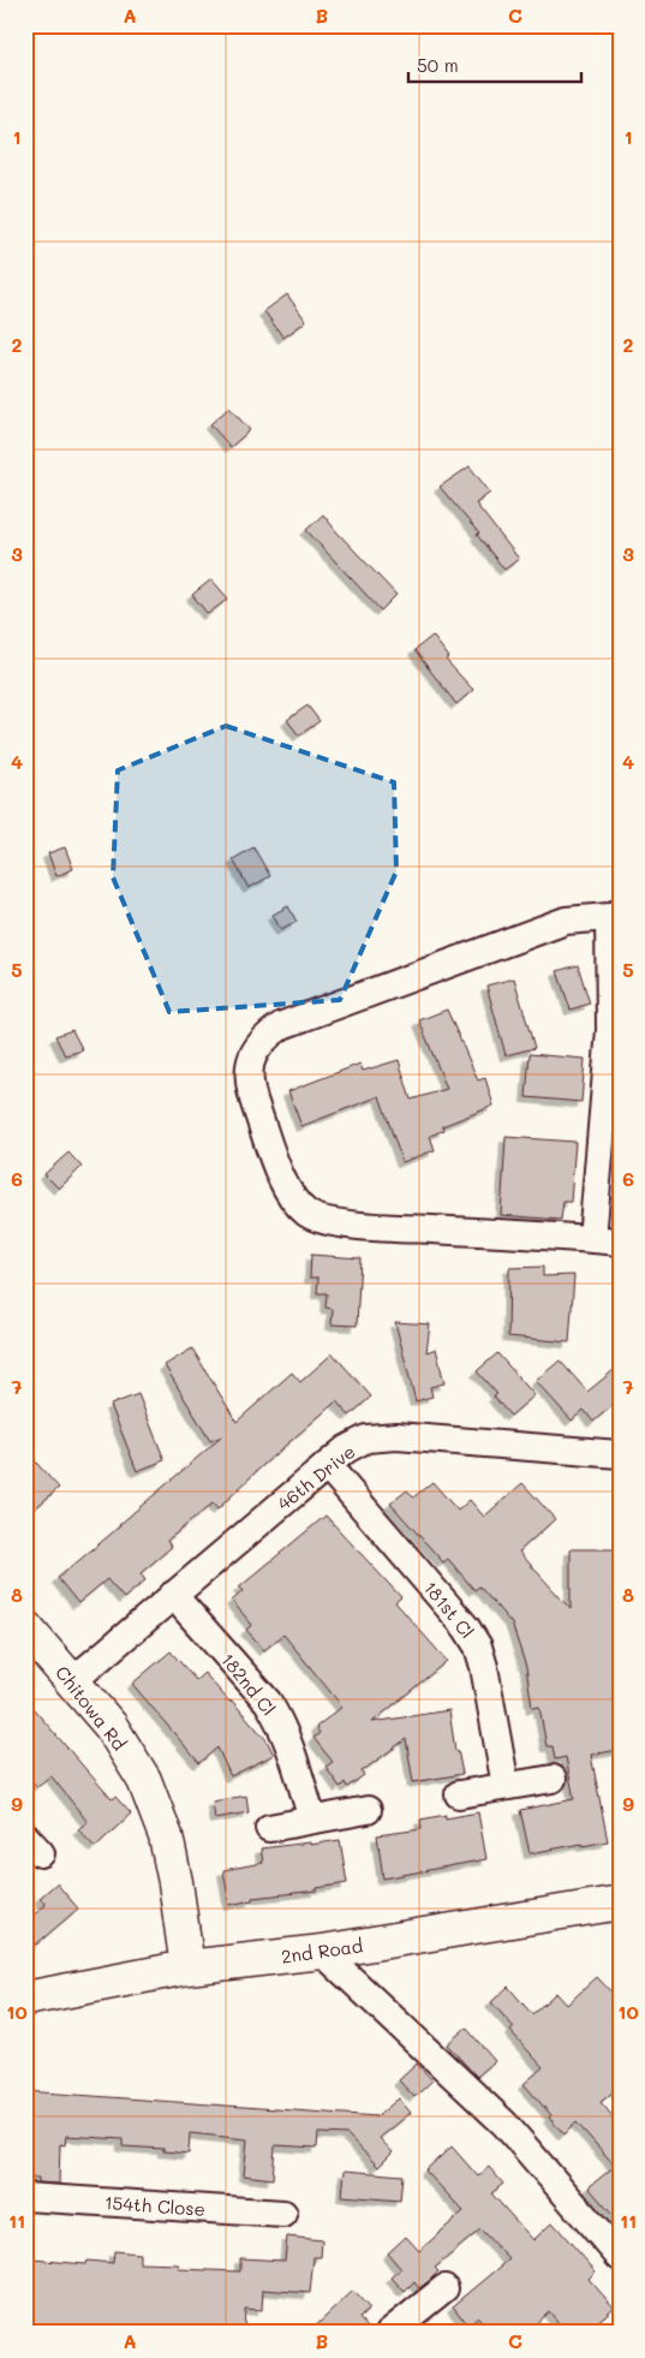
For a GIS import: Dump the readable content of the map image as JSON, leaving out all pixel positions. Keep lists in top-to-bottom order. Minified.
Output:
{"streets":{"street":["46th Drive","181st Cl","182nd Cl","Chitowa Rd","2nd Road","154th Close"]},"crossings":[["46th Drive","181st Cl"],["46th Drive","182nd Cl"],["46th Drive","Chitowa Rd"],["Chitowa Rd","2nd Road"]],"scale_bar":"50 m","grid":{"columns":["A","B","C"],"rows":["1","2","3","4","5","6","7","8","9","10","11"]}}
